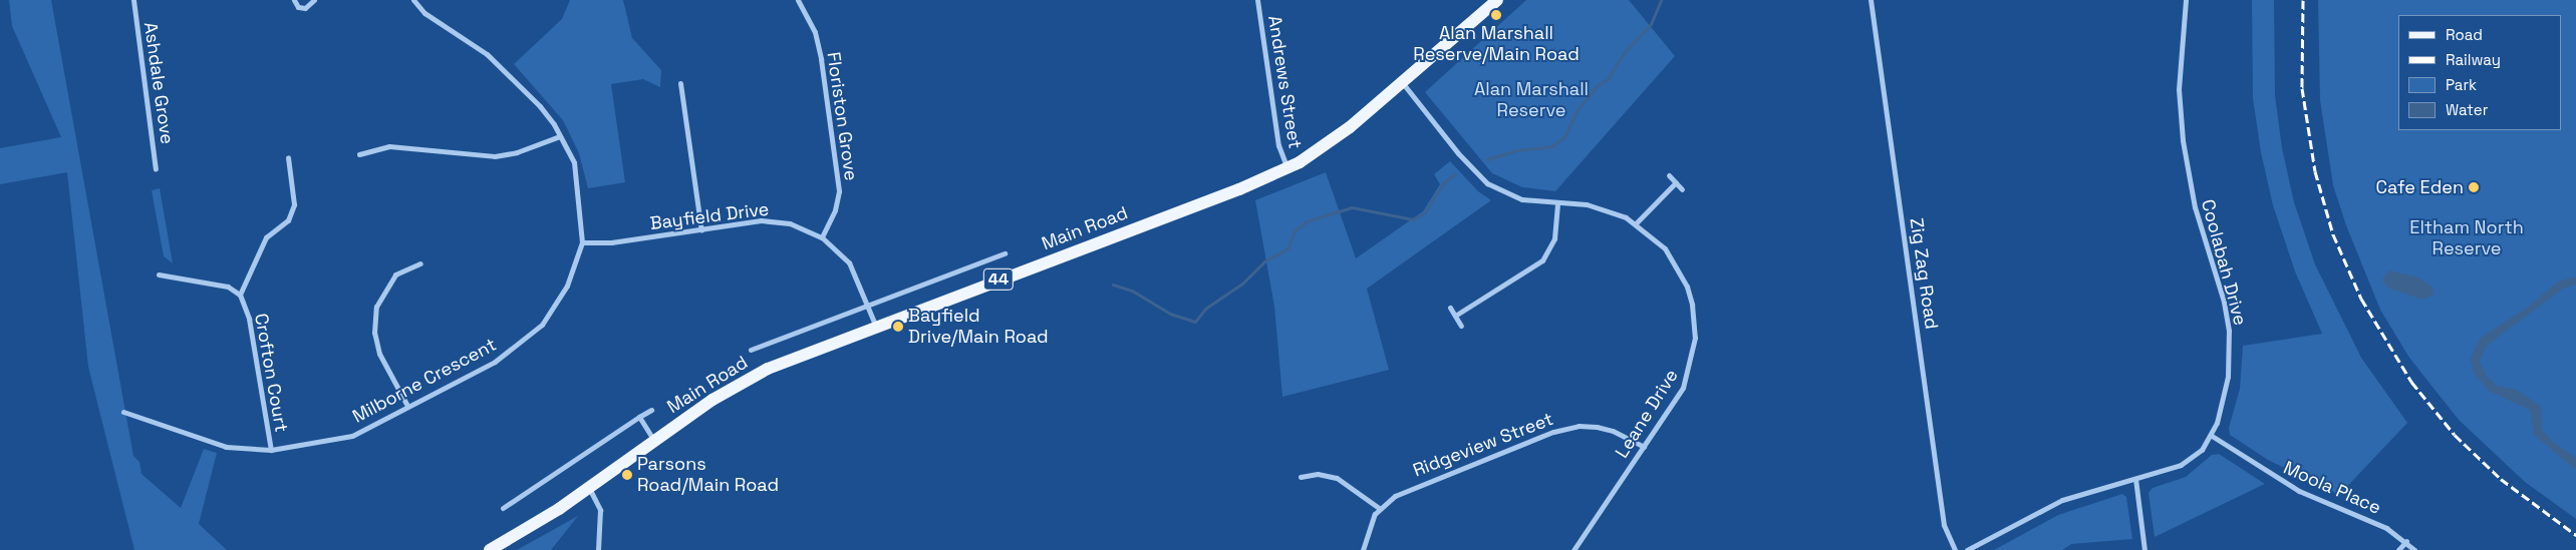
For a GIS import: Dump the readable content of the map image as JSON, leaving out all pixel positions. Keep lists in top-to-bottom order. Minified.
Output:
{"streets":{"main road":["Main Road","44"],"street":["Andrews Street","Ashdale Grove","Floriston Grove","Bayfield Drive","Coolabah Drive","Zig Zag Road","Crofton Court","Milborne Crescent","Leane Drive","Ridgeview Street","Moola Place"]},"crossings":[["Andrews Street","Main Road"],["Floriston Grove","Bayfield Drive"],["Bayfield Drive","Main Road"],["Bayfield Drive","Milborne Crescent"],["Main Road","Leane Drive"],["Coolabah Drive","Moola Place"],["Crofton Court","Milborne Crescent"],["Leane Drive","Ridgeview Street"]],"parks":["Alan Marshall Reserve","Eltham North Reserve"],"places":["Alan Marshall Reserve/Main Road","Cafe Eden","Bayfield Drive/Main Road","Parsons Road/Main Road"],"legend":["Road","Railway","Park","Water"]}
